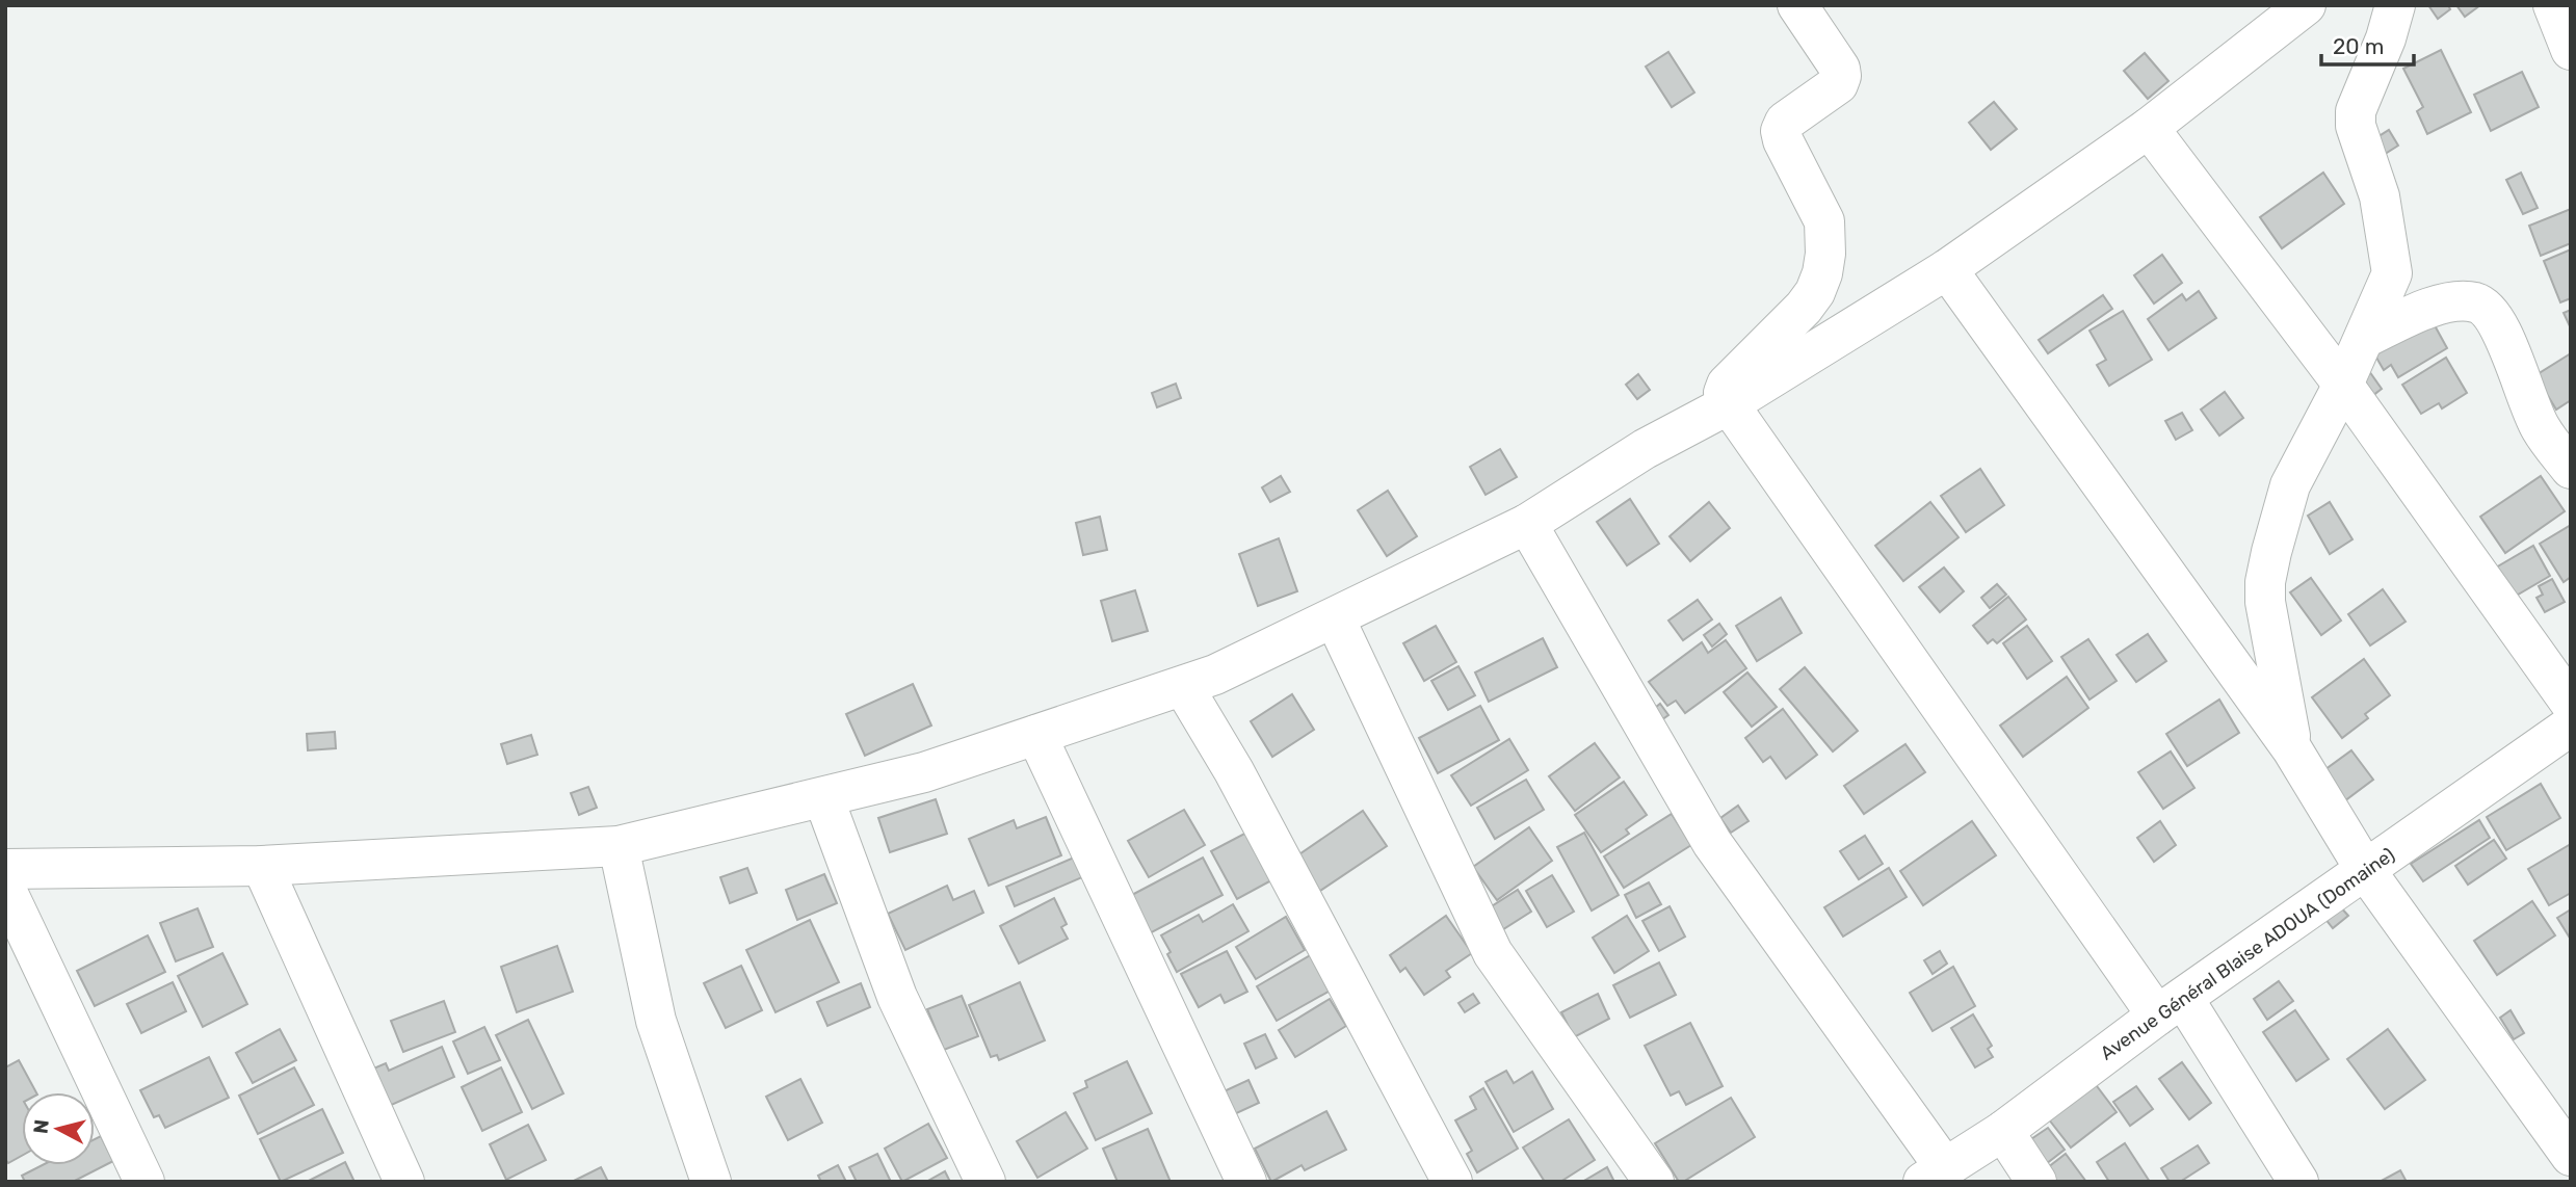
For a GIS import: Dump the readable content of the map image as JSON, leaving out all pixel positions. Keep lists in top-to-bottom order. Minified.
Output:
{"streets":{"street":["Avenue Général Blaise ADOUA (Domaine)"]},"scale_bar":"20 m","north":"left"}
